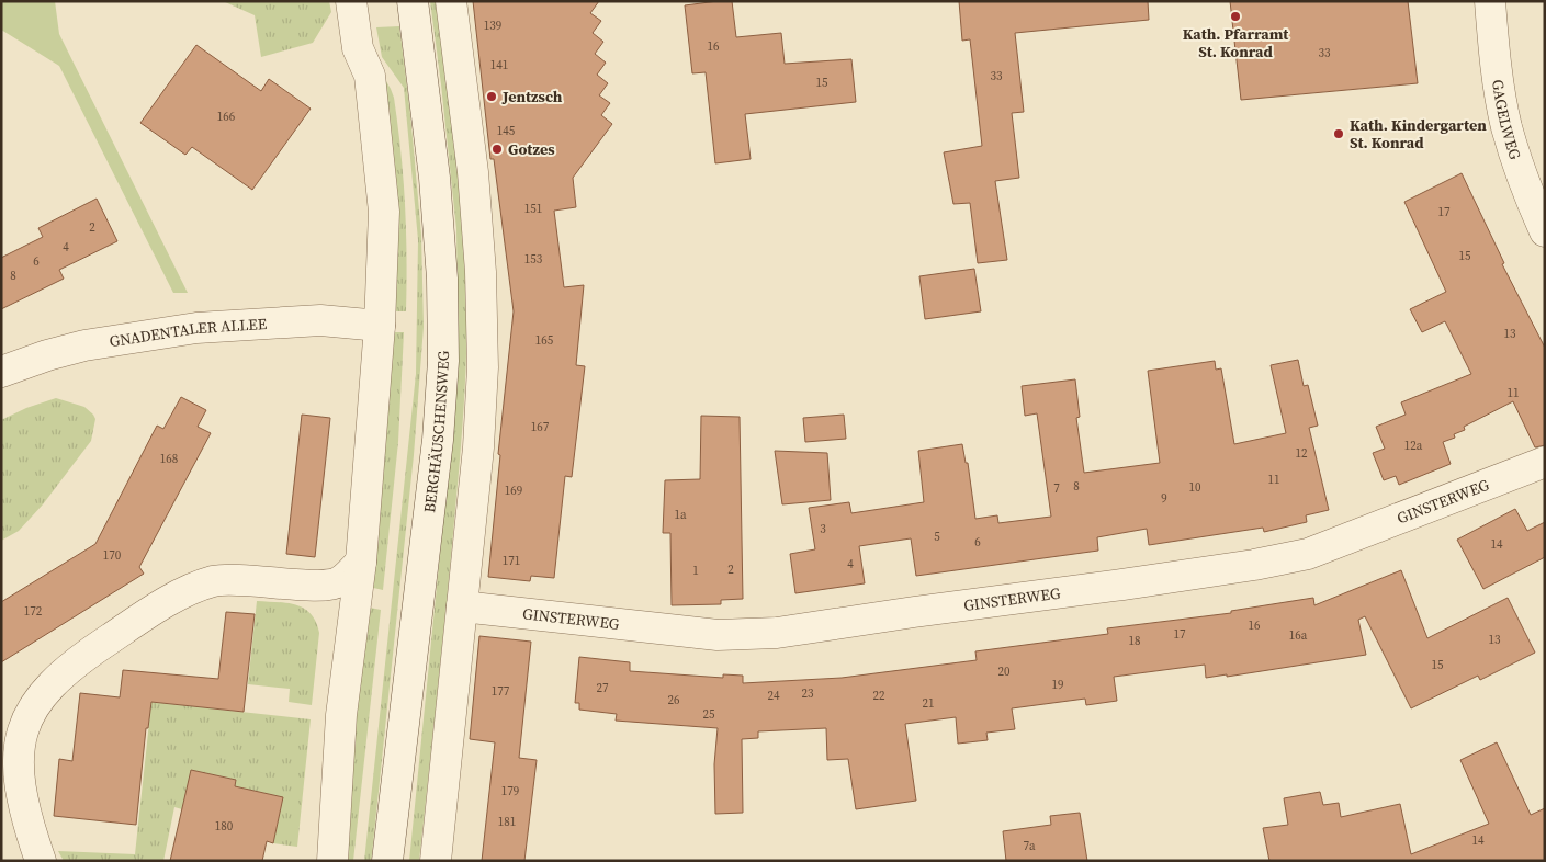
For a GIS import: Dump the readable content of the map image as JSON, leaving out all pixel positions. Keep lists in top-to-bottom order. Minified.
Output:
{"streets":{"street":["GAGELWEG","GNADENTALER ALLEE","BERGHÄUSCHENSWEG","GINSTERWEG"]},"places":["Kath. Pfarramt St. Konrad","Jentzsch","Kath. Kindergarten St. Konrad","Gotzes"],"house_numbers":["139","16","33","141","33","15","166","145","151","17","2","4","15","153","6","8","13","165","11","167","12a","12","168","11","8","10","7","169","9","1a","3","5","6","14","170","171","4","2","1","172","16","17","16a","13","18","15","20","19","27","177","23","24","22","26","21","25","179","181","180","14","7a"]}
